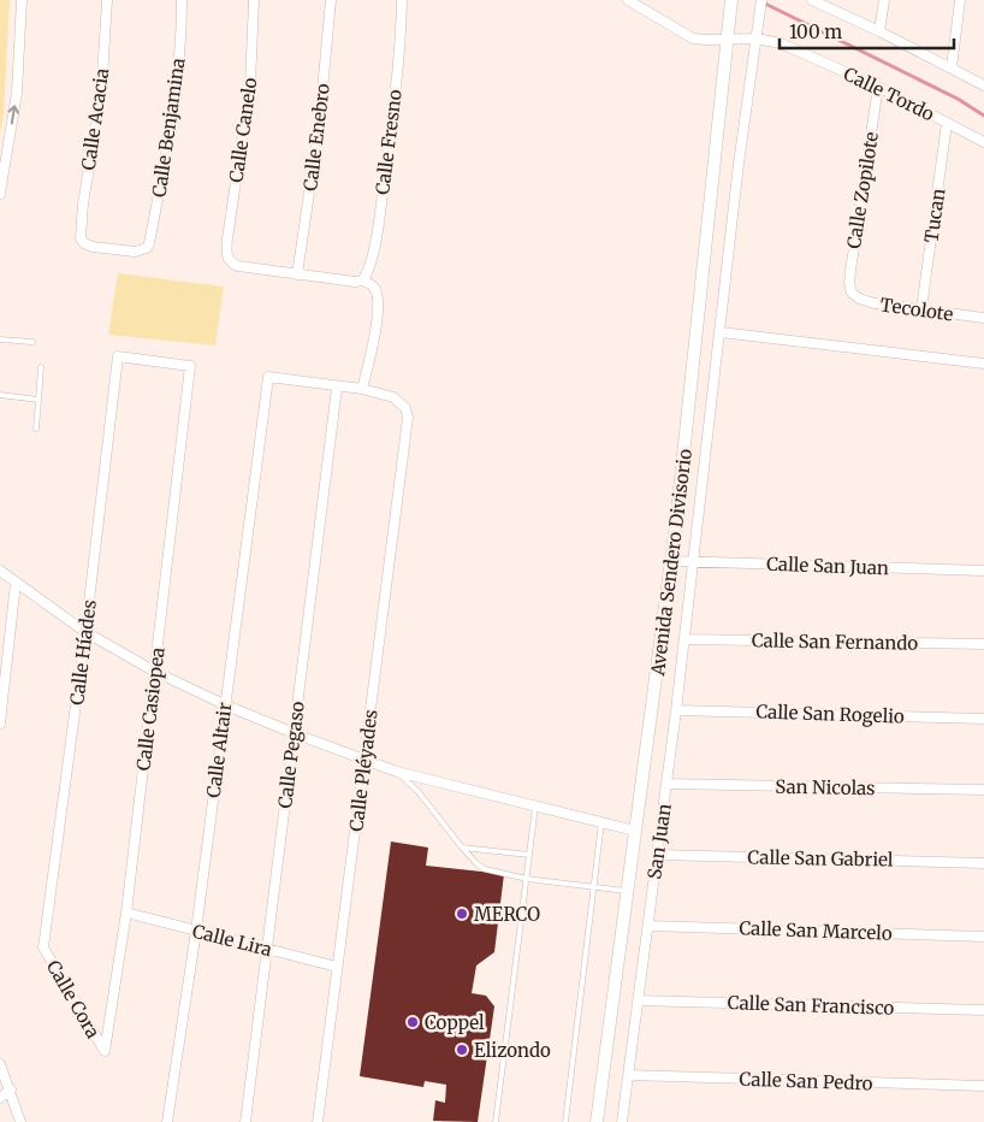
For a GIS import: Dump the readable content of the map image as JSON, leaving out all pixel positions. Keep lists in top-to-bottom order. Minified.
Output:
{"streets":{"street":["Calle Tordo","Calle Acacia","Calle Benjamina","Calle Canelo","Calle Enebro","Calle Fresno","Calle Zopilote","Tucan","Tecolote","Avenida Sendero Divisorio","Calle San Juan","Calle San Fernando","Calle Híades","Calle Casiopea","Calle San Rogelio","Calle Altair","Calle Pegaso","Calle Pléyades","San Nicolas","San Juan","Calle San Gabriel","Calle San Marcelo","Calle Lira","Calle Cora","Calle San Francisco","Calle San Pedro"]},"crossings":[["Calle Tordo","Calle Zopilote"],["Calle Tordo","Tucan"],["Calle Tordo","Avenida Sendero Divisorio"],["Calle Acacia","Calle Benjamina"],["Calle Canelo","Calle Enebro"],["Calle Zopilote","Tecolote"],["Tucan","Tecolote"],["Avenida Sendero Divisorio","Calle San Juan"],["Avenida Sendero Divisorio","San Juan"],["Calle San Juan","San Juan"],["Calle San Fernando","San Juan"],["Calle Híades","Calle Casiopea"],["Calle Híades","Calle Cora"],["Calle Casiopea","Calle Lira"],["Calle Casiopea","Calle Cora"],["Calle San Rogelio","San Juan"],["Calle Altair","Calle Pegaso"],["Calle Altair","Calle Lira"],["Calle Pegaso","Calle Lira"],["Calle Pléyades","Calle Lira"],["San Nicolas","San Juan"],["San Juan","Calle San Gabriel"],["San Juan","Calle San Marcelo"],["San Juan","Calle San Francisco"],["San Juan","Calle San Pedro"]],"places":["MERCO","Coppel","Elizondo"],"scale_bar":"100 m"}
